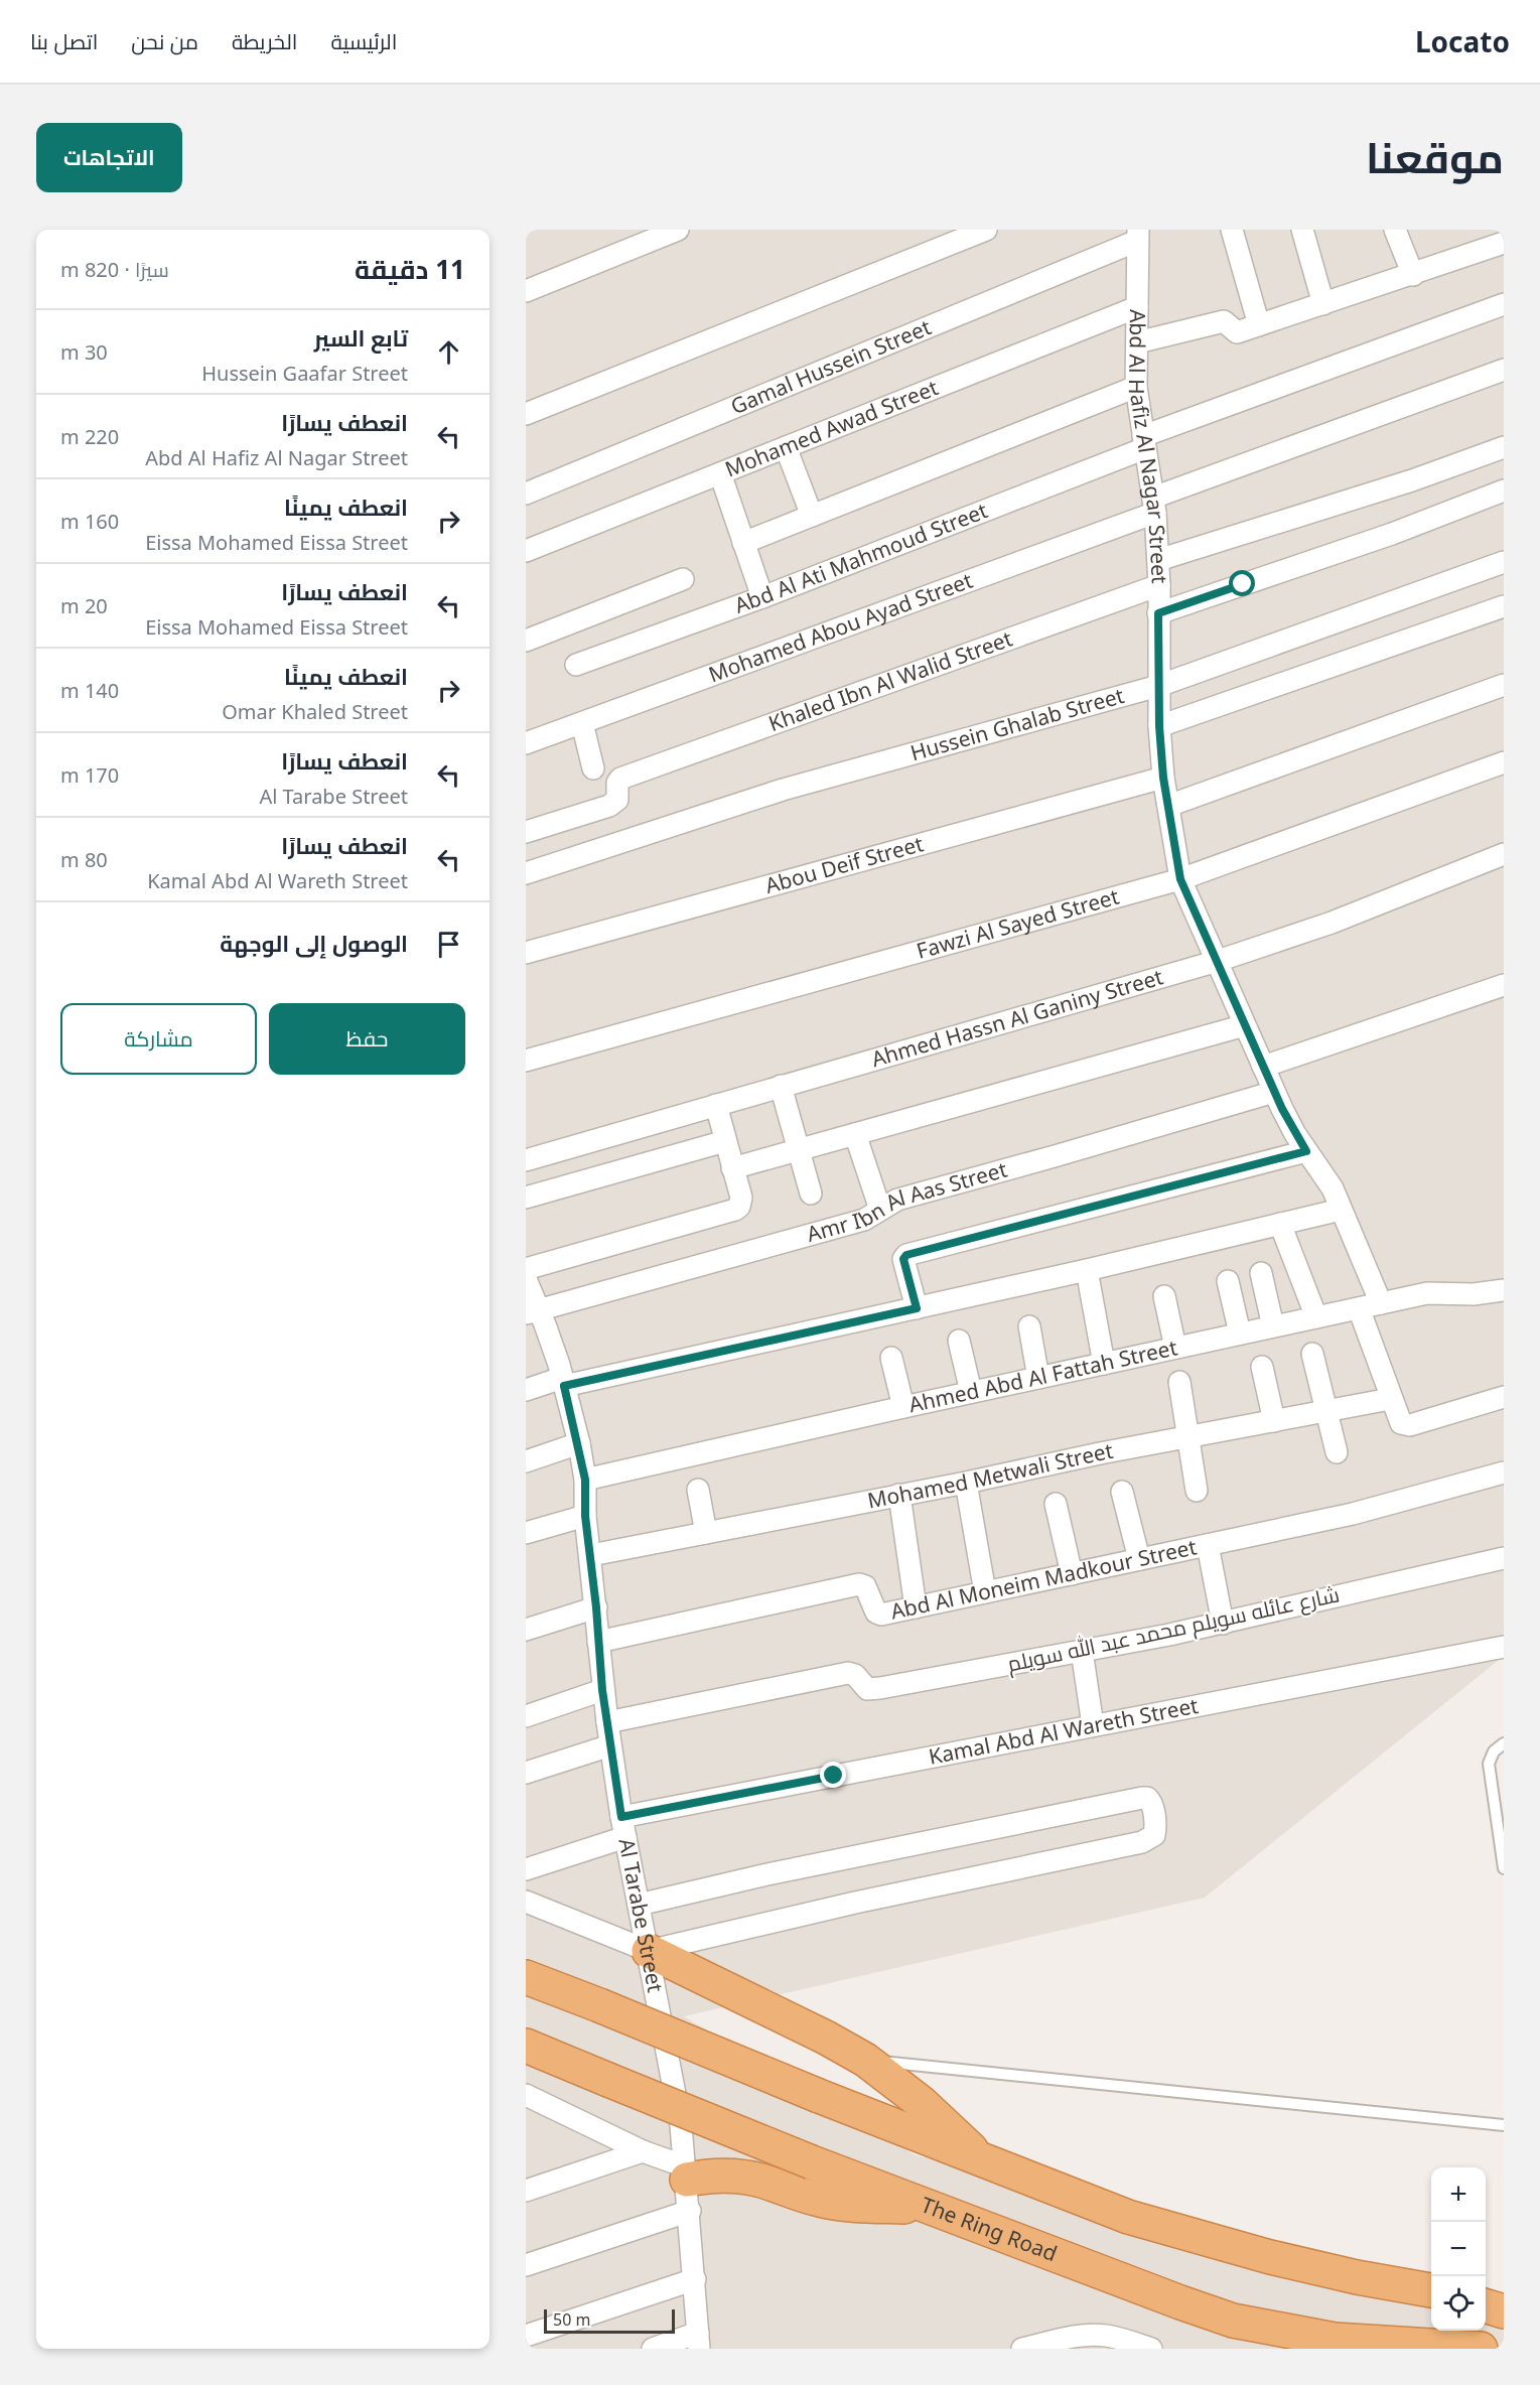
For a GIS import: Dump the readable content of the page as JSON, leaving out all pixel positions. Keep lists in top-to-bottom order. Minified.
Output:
{"streets":{"highway":["The Ring Road"],"street":["Gamal Hussein Street","Mohamed Awad Street","Abd Al Hafiz Al Nagar Street","Abd Al Ati Mahmoud Street","Mohamed Abou Ayad Street","Khaled Ibn Al Walid Street","Hussein Ghalab Street","Abou Deif Street","Fawzi Al Sayed Street","Ahmed Hassn Al Ganiny Street","Amr Ibn Al Aas Street","Ahmed Abd Al Fattah Street","Mohamed Metwali Street","Abd Al Moneim Madkour Street","شارع عائله سويلم محمد عبد الله سويلم","Kamal Abd Al Wareth Street","Al Tarabe Street"]},"crossings":[["Gamal Hussein Street","Abd Al Hafiz Al Nagar Street"],["Mohamed Awad Street","Abd Al Hafiz Al Nagar Street"],["Abd Al Hafiz Al Nagar Street","Abd Al Ati Mahmoud Street"],["Abd Al Hafiz Al Nagar Street","Mohamed Abou Ayad Street"],["Abd Al Hafiz Al Nagar Street","Khaled Ibn Al Walid Street"],["Abd Al Hafiz Al Nagar Street","Hussein Ghalab Street"],["Abd Al Hafiz Al Nagar Street","Abou Deif Street"],["Abd Al Hafiz Al Nagar Street","Fawzi Al Sayed Street"],["Abd Al Hafiz Al Nagar Street","Ahmed Hassn Al Ganiny Street"],["Abd Al Hafiz Al Nagar Street","Amr Ibn Al Aas Street"],["Abd Al Hafiz Al Nagar Street","Ahmed Abd Al Fattah Street"],["Amr Ibn Al Aas Street","Al Tarabe Street"],["Ahmed Abd Al Fattah Street","Al Tarabe Street"],["Mohamed Metwali Street","Al Tarabe Street"],["Abd Al Moneim Madkour Street","Al Tarabe Street"],["شارع عائله سويلم محمد عبد الله سويلم","Al Tarabe Street"],["Kamal Abd Al Wareth Street","Al Tarabe Street"]],"scale_bar":"50 m","page":{"header":"Locato","nav":["الرئيسية","الخريطة","من نحن","اتصل بنا"],"title":"موقعنا","buttons":["الاتجاهات",["حفظ","مشاركة"]],"heading":["11 دقيقة","سيرًا · 820 m"],"list":[["تابع السير","Hussein Gaafar Street","30 m"],["انعطف يسارًا","Abd Al Hafiz Al Nagar Street","220 m"],["انعطف يمينًا","Eissa Mohamed Eissa Street","160 m"],["انعطف يسارًا","Eissa Mohamed Eissa Street","20 m"],["انعطف يمينًا","Omar Khaled Street","140 m"],["انعطف يسارًا","Al Tarabe Street","170 m"],["انعطف يسارًا","Kamal Abd Al Wareth Street","80 m"],"الوصول إلى الوجهة"],"map_buttons":["+","−"],"scale":"50 m"}}
